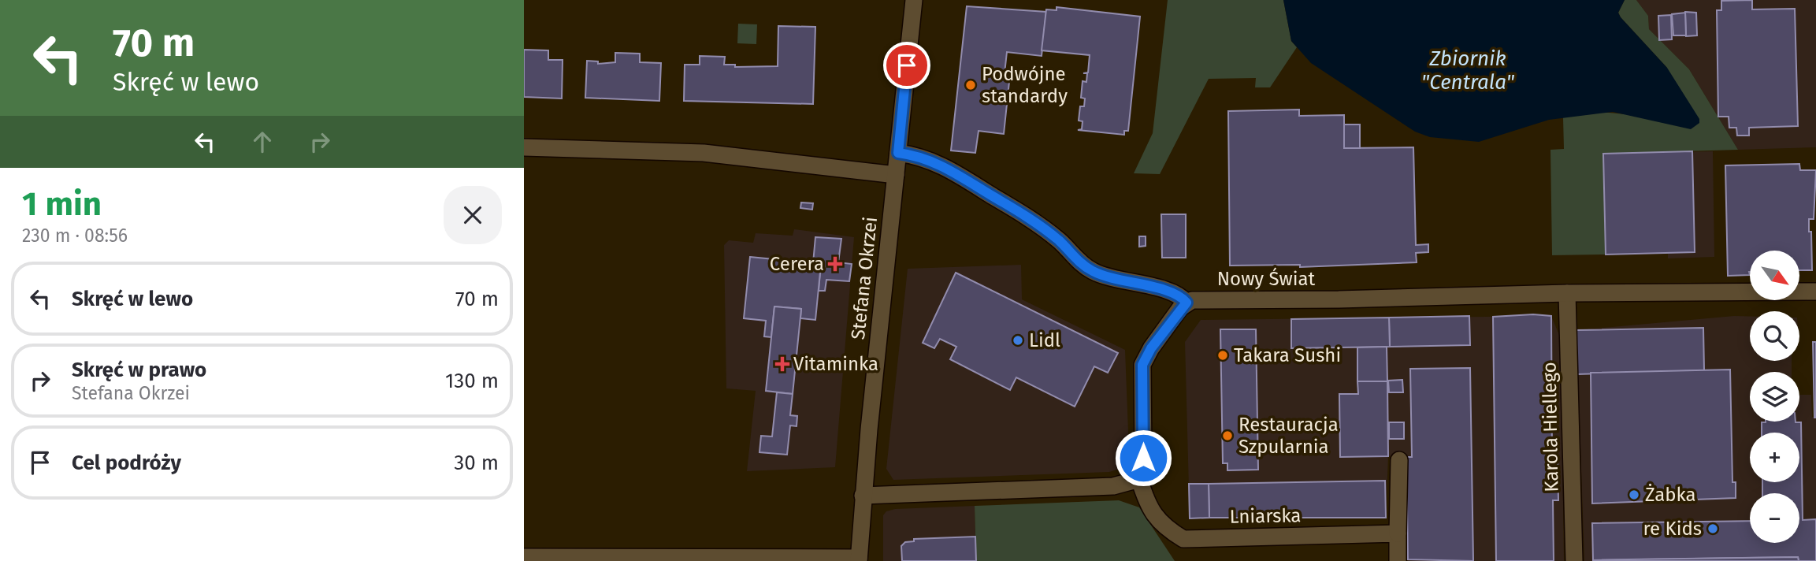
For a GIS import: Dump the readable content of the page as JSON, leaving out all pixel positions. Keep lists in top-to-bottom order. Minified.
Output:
{"streets":{"street":["Stefana Okrzei","Nowy Świat","Karola Hiellego","Lniarska"]},"crossings":[["Nowy Świat","Karola Hiellego"]],"water":["Zbiornik \"Centrala\""],"places":{"other":["Podwójne standardy","Lidl","Takara Sushi","Restauracja Szpularnia","Żabka","re Kids"],"health":["Cerera","Vitaminka"]},"north":"bottom right","page":{"turn":["70 m","Skręć w lewo"],"heading":["1 min","230 m · 08:56"],"map_buttons":["+","−"],"list":[{"name":"Skręć w lewo","value":"70 m"},{"name":"Skręć w prawo","note":"Stefana Okrzei","value":"130 m"},{"name":"Cel podróży","value":"30 m"}]}}
